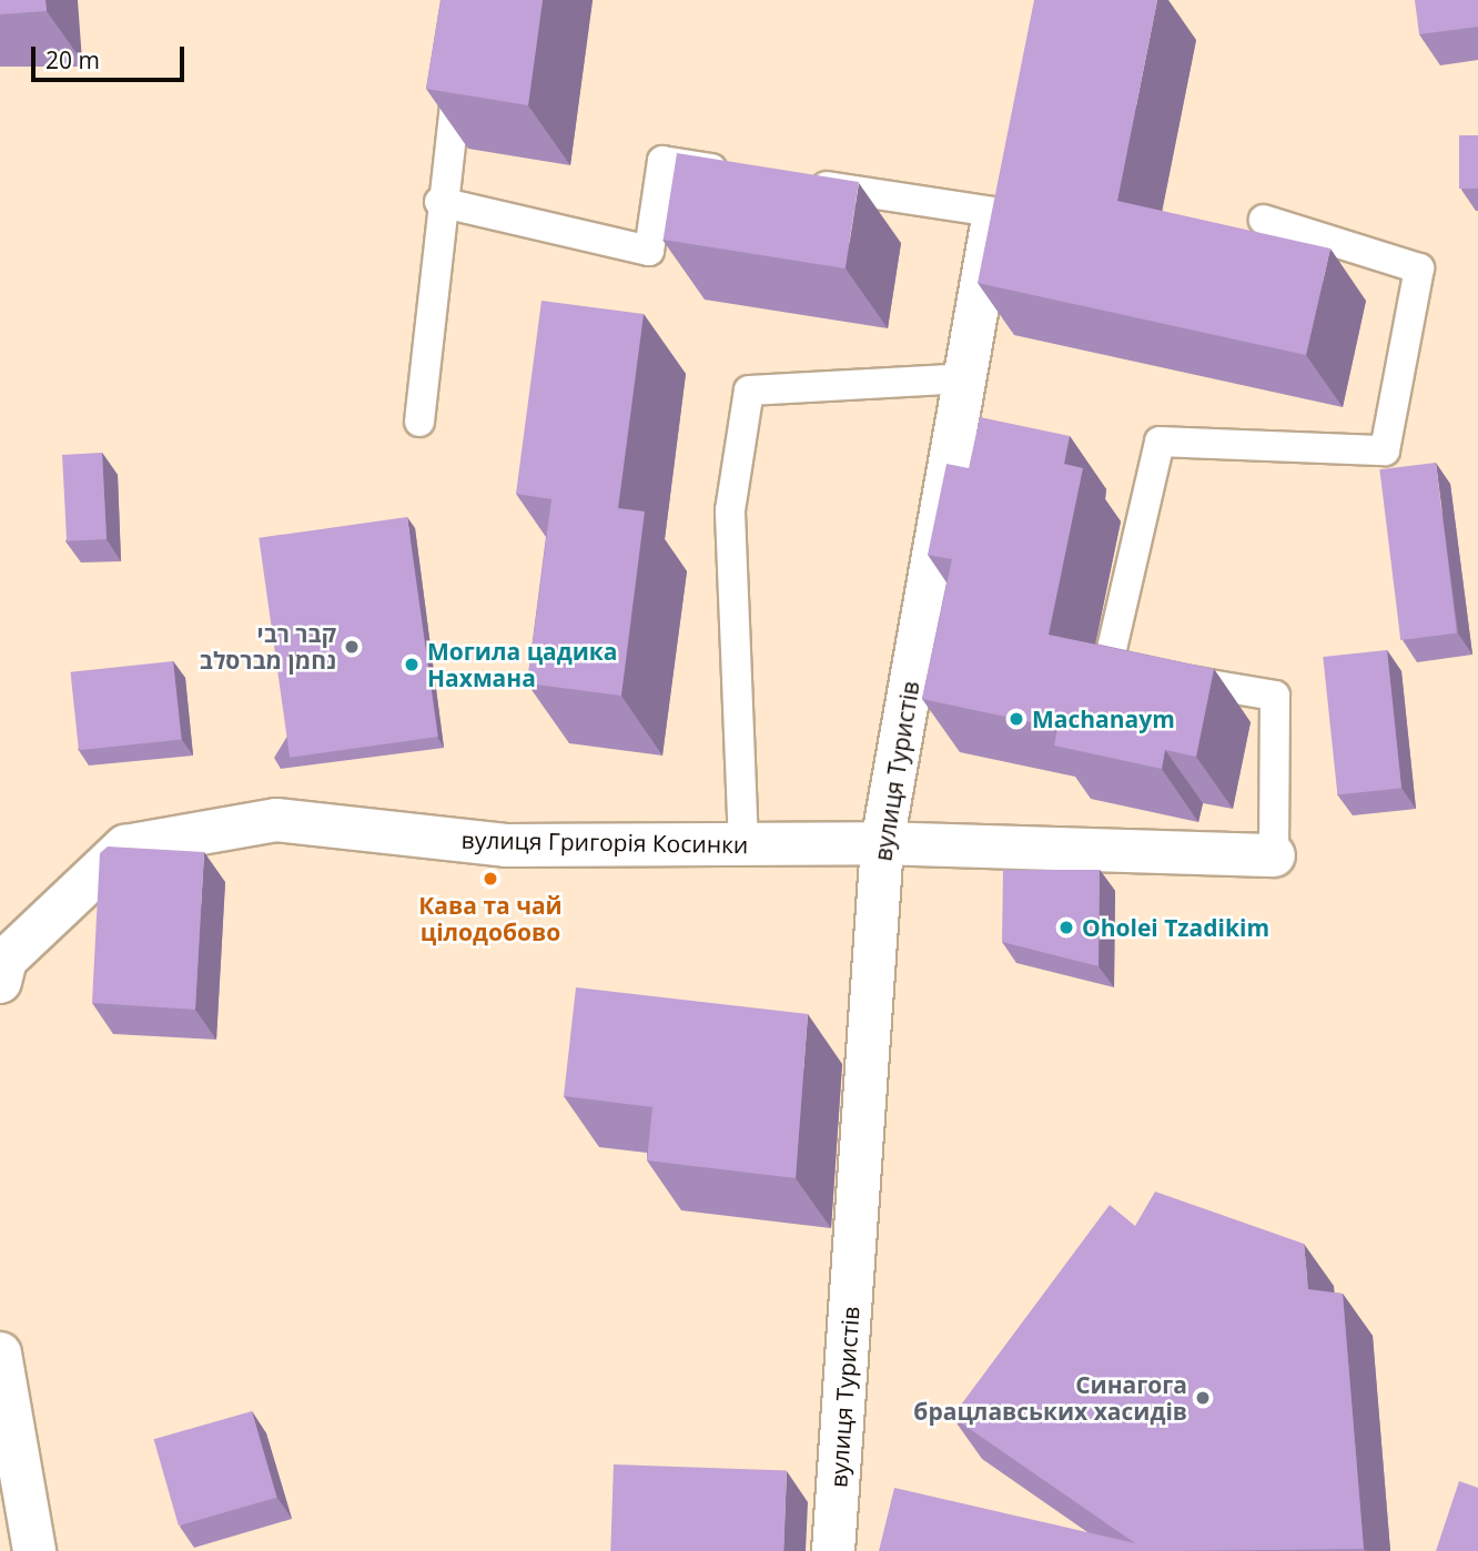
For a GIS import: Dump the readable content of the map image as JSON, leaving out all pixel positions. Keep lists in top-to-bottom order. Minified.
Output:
{"streets":{"street":["вулиця Туристів","вулиця Григорія Косинки"]},"crossings":[["вулиця Туристів","вулиця Григорія Косинки"]],"places":["קבר רבי נחמן מברסלב","Могила цадика Нахмана","Machanaym","Кава та чай цілодобово","Oholei Tzadikim","Синагога брацлавських хасидів"],"scale_bar":"20 m"}
